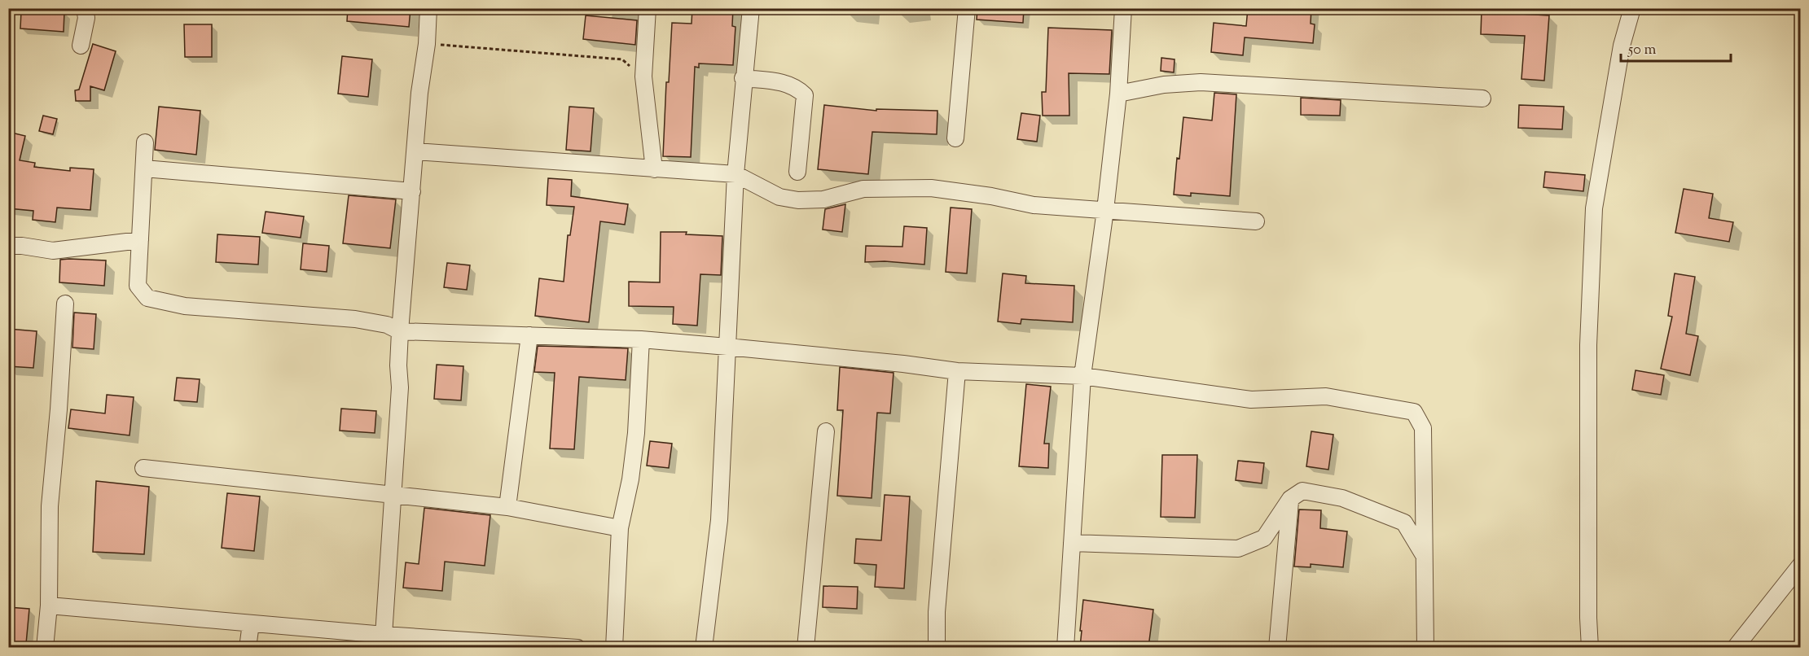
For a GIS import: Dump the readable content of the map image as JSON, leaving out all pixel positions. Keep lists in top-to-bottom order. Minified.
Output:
{"scale_bar":"50 m"}
